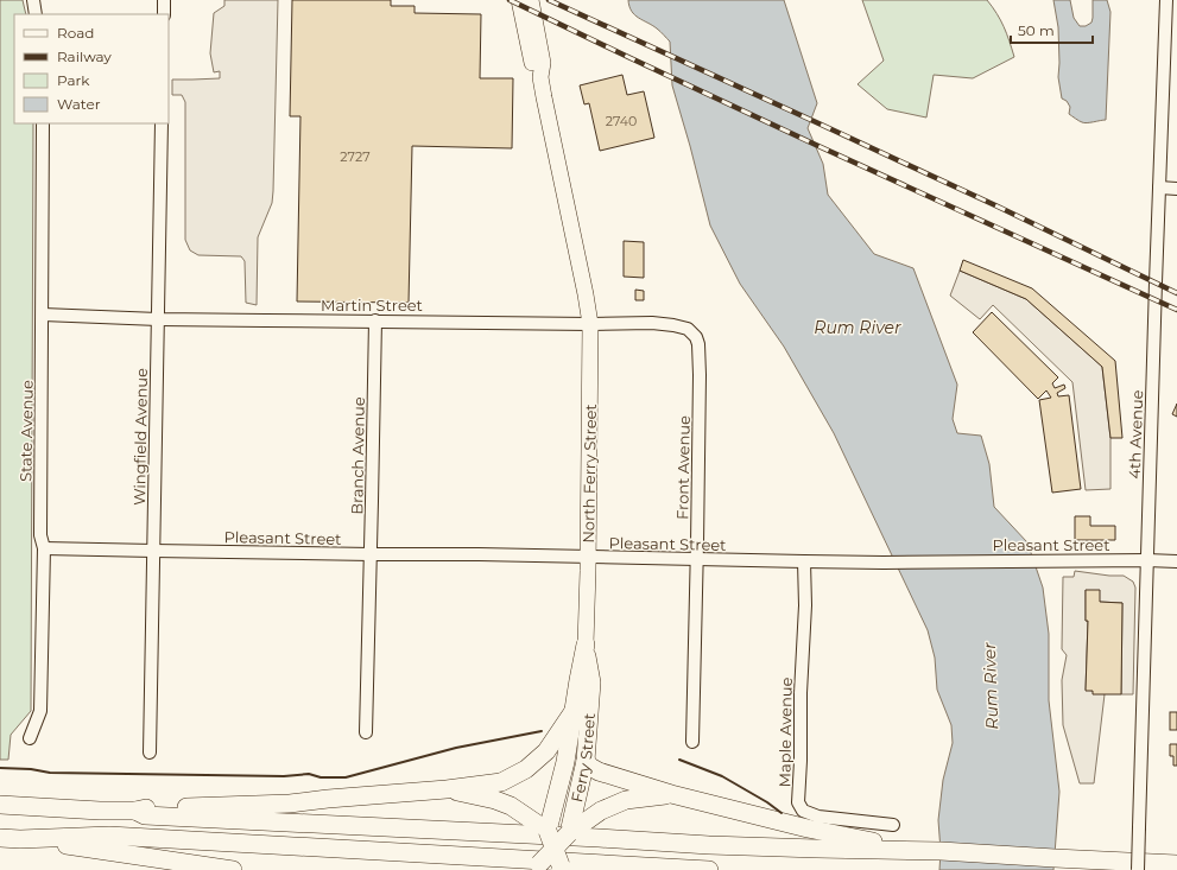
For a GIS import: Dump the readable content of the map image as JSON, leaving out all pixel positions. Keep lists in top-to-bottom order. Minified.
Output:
{"streets":{"highway":["North Ferry Street","Ferry Street"],"street":["Martin Street","State Avenue","4th Avenue","Wingfield Avenue","Branch Avenue","Front Avenue","Pleasant Street","Maple Avenue"]},"crossings":[["Martin Street","State Avenue"],["Martin Street","Wingfield Avenue"],["Martin Street","Branch Avenue"],["Martin Street","Front Avenue"],["Martin Street","North Ferry Street"],["State Avenue","Pleasant Street"],["4th Avenue","Pleasant Street"],["Wingfield Avenue","Pleasant Street"],["Branch Avenue","Pleasant Street"],["Front Avenue","Pleasant Street"],["North Ferry Street","Pleasant Street"],["North Ferry Street","Ferry Street"],["Pleasant Street","Maple Avenue"]],"water":["Rum River"],"house_numbers":["2740","2727"],"legend":["Road","Railway","Park","Water"],"scale_bar":"50 m"}
